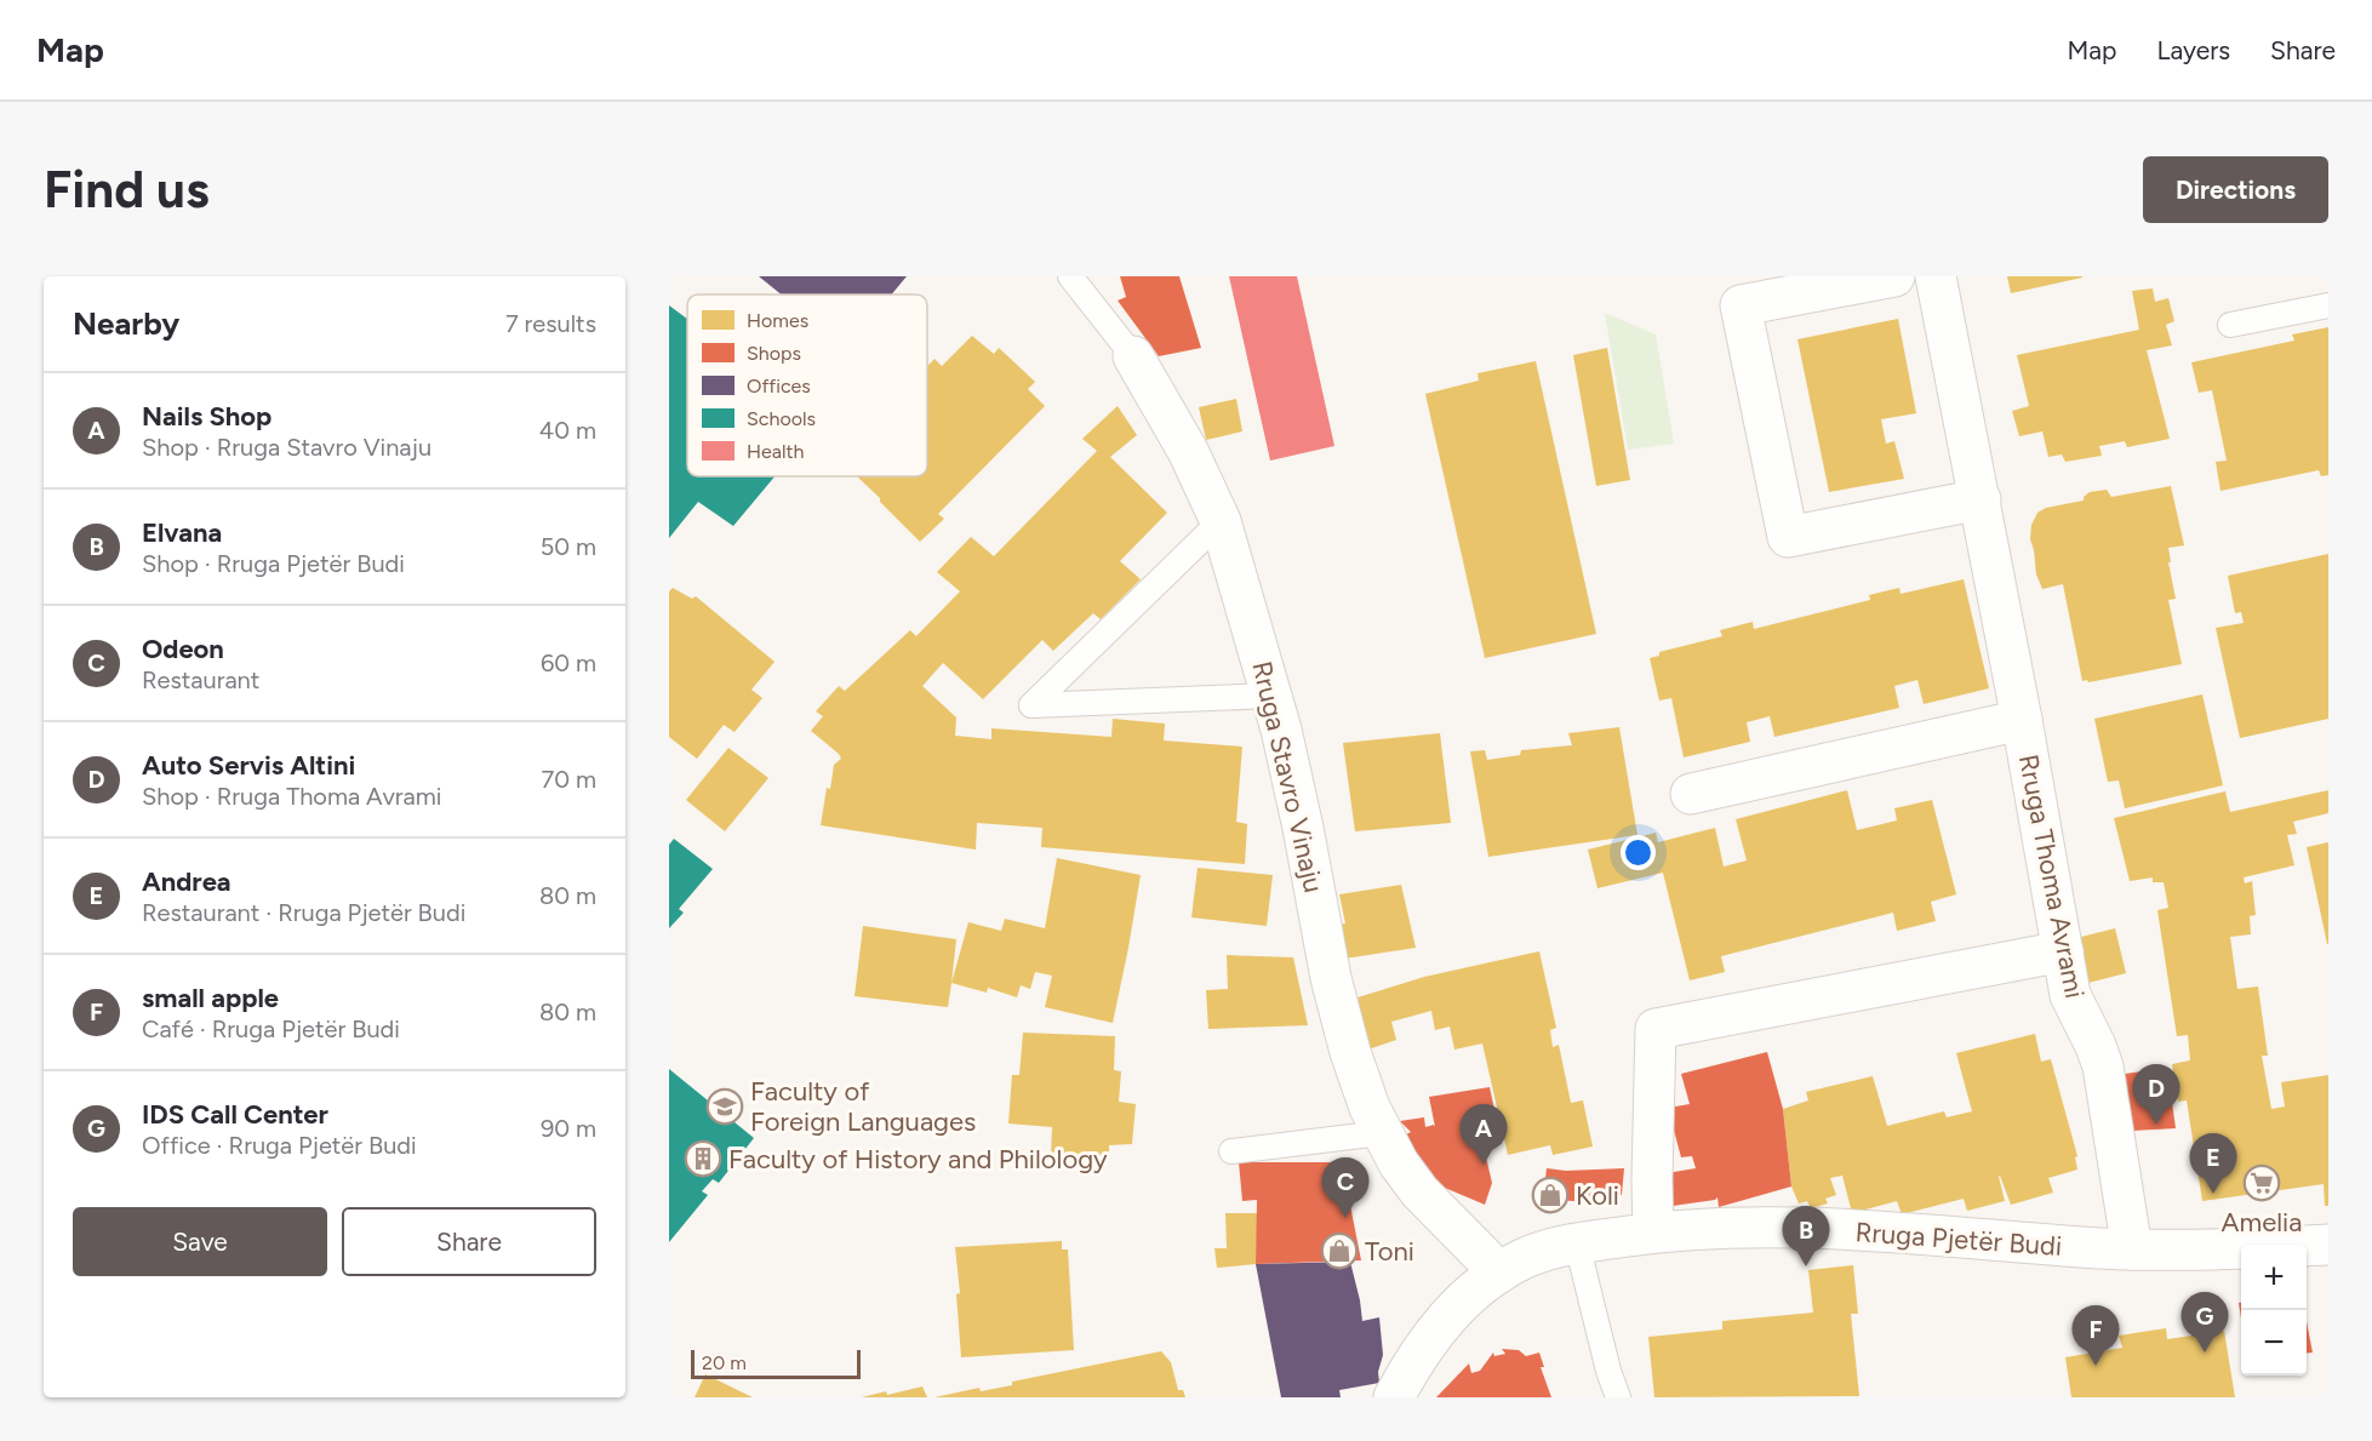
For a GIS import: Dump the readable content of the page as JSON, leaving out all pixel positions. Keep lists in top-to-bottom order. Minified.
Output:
{"streets":{"street":["Rruga Stavro Vinaju","Rruga Thoma Avrami","Rruga Pjetër Budi"]},"crossings":[["Rruga Stavro Vinaju","Rruga Pjetër Budi"],["Rruga Thoma Avrami","Rruga Pjetër Budi"]],"places":{"school or university":["Faculty of Foreign Languages"],"building":["Faculty of History and Philology"],"supermarket":["Amelia"],"shop":["Koli","Toni"]},"legend":["Homes","Shops","Offices","Schools","Health"],"scale_bar":"20 m","page":{"header":"Map","nav":["Map","Layers","Share"],"buttons":["Directions",["Save","Share"]],"title":"Find us","heading":["Nearby","7 results"],"list":[{"mark":"A","name":"Nails Shop","note":"Shop · Rruga Stavro Vinaju","value":"40 m"},{"mark":"B","name":"Elvana","note":"Shop · Rruga Pjetër Budi","value":"50 m"},{"mark":"C","name":"Odeon","note":"Restaurant","value":"60 m"},{"mark":"D","name":"Auto Servis Altini","note":"Shop · Rruga Thoma Avrami","value":"70 m"},{"mark":"E","name":"Andrea","note":"Restaurant · Rruga Pjetër Budi","value":"80 m"},{"mark":"F","name":"small apple","note":"Café · Rruga Pjetër Budi","value":"80 m"},{"mark":"G","name":"IDS Call Center","note":"Office · Rruga Pjetër Budi","value":"90 m"}],"pins":["D","A","E","C","B","G","F"],"map_buttons":["+","−"],"scale":"20 m"}}
